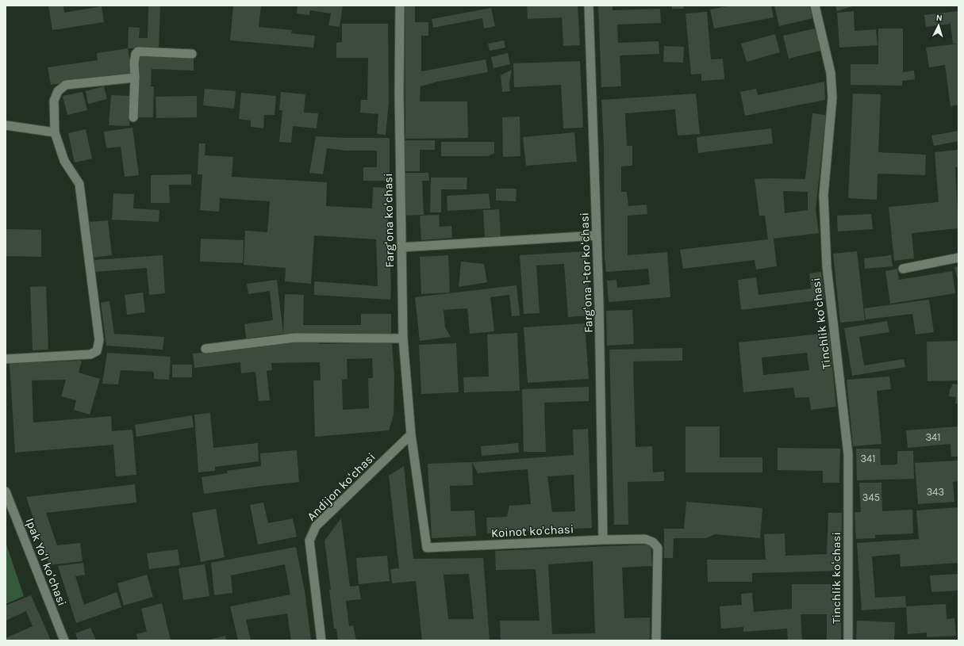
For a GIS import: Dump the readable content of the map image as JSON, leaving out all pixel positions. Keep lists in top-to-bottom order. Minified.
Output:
{"streets":{"street":["Fargʻona koʻchasi","Fargʻona 1-tor koʻchasi","Tinchlik koʻchasi","Andijon koʻchasi","Koinot ko'chasi","Ipak Yoʻl koʻchasi"]},"crossings":[["Fargʻona koʻchasi","Andijon koʻchasi"],["Fargʻona koʻchasi","Koinot ko'chasi"],["Fargʻona 1-tor koʻchasi","Koinot ko'chasi"],["Andijon koʻchasi","Koinot ko'chasi"]],"house_numbers":["341","341","343","345"],"north":"top"}
